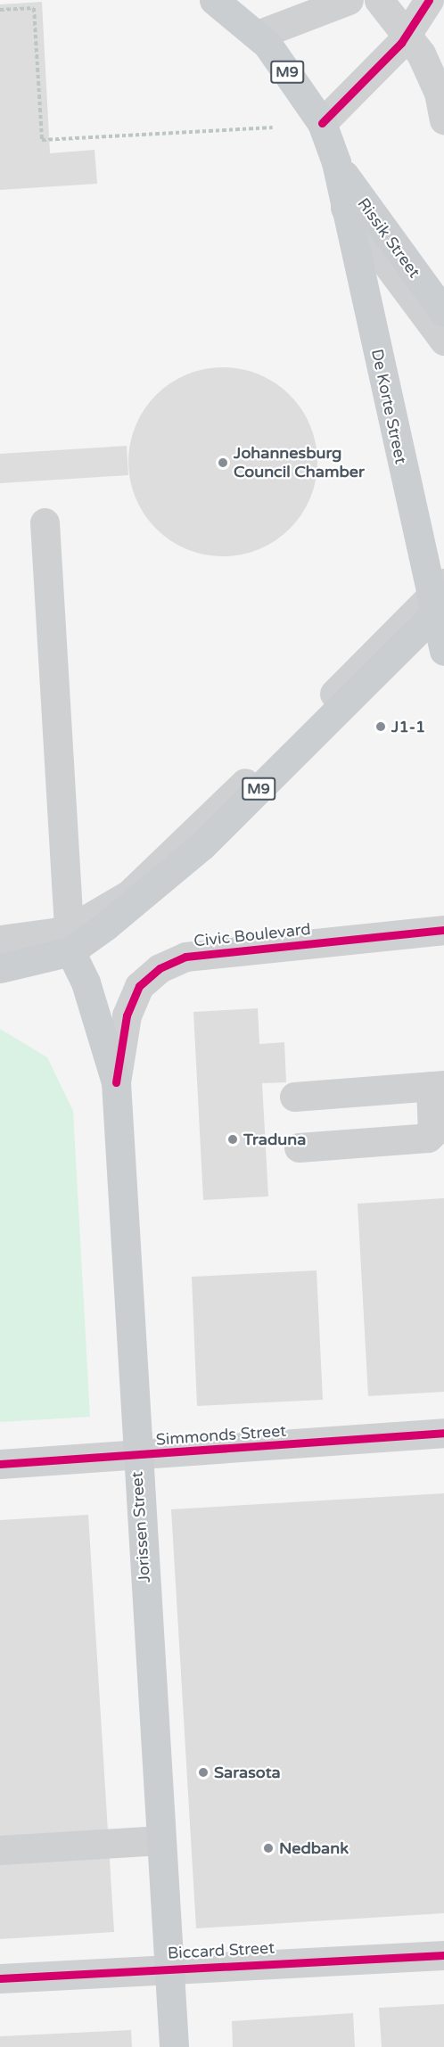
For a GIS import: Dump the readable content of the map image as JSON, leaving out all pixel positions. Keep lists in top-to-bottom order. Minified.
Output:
{"streets":{"main road":["M9","Rissik Street","De Korte Street","Jorissen Street"],"street":["Civic Boulevard","Simmonds Street","Biccard Street"]},"crossings":[["M9","Rissik Street"],["M9","De Korte Street"],["M9","Jorissen Street"],["Rissik Street","De Korte Street"],["Civic Boulevard","Jorissen Street"],["Simmonds Street","Jorissen Street"],["Jorissen Street","Biccard Street"]],"places":["Johannesburg Council Chamber","J1-1","Traduna","Sarasota","Nedbank"]}
